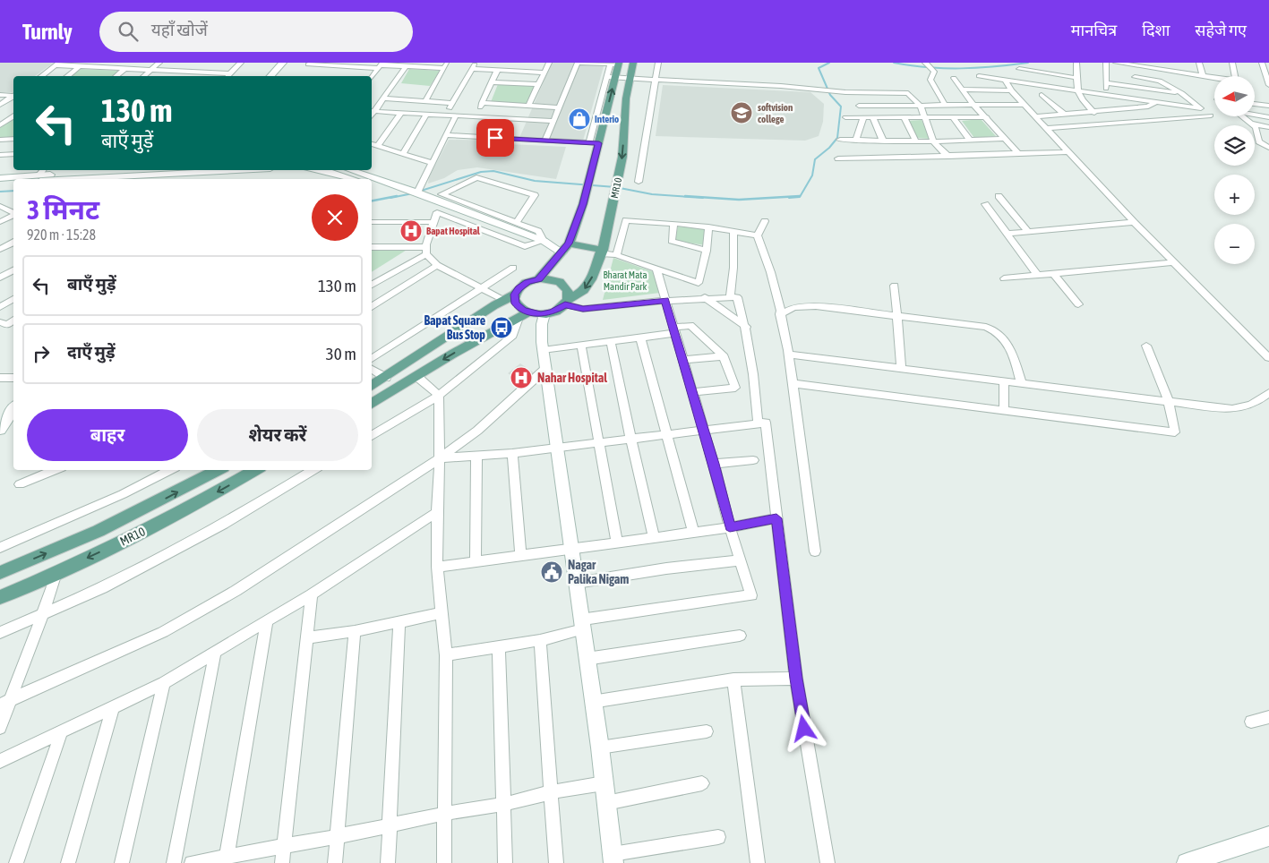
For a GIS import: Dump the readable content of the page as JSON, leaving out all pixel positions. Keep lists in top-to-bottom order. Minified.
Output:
{"streets":{"main road":["MR10"]},"parks":["Bharat Mata Mandir Park"],"places":{"school or university":["softvision college"],"shop":["Interio"],"hospital":["Bapat Hospital","Nahar Hospital"],"bus stop":["Bapat Square Bus Stop"],"public building":["Nagar Palika Nigam"]},"north":"left","page":{"header":"Turnly","search":"यहाँ खोजें","nav":["मानचित्र","दिशा","सहेजे गए"],"map_buttons":["+","−"],"turn":["130 m","बाएँ मुड़ें"],"heading":["3 मिनट","920 m · 15:28"],"list":[{"name":"बाएँ मुड़ें","value":"130 m"},{"name":"दाएँ मुड़ें","value":"30 m"}],"buttons":["बाहर","शेयर करें"]}}
